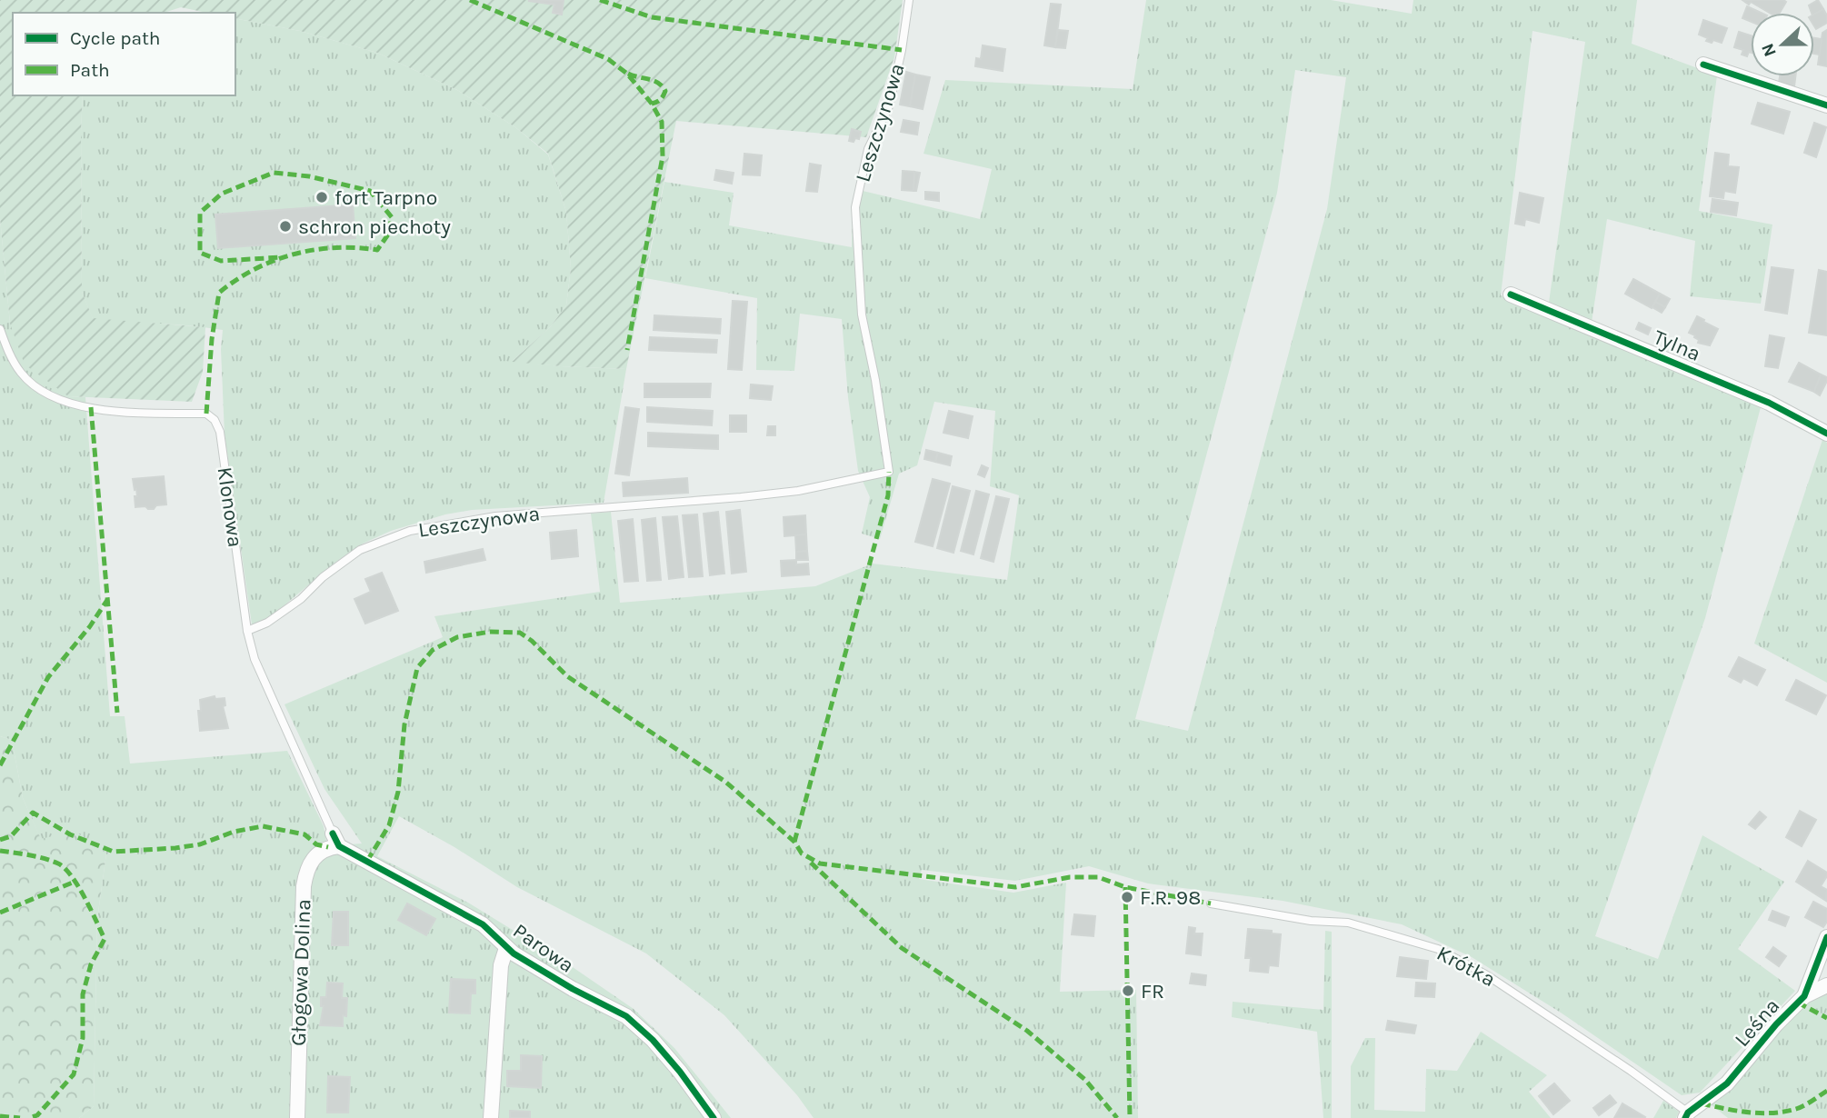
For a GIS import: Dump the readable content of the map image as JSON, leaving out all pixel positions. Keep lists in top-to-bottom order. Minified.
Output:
{"streets":{"street":["Tylna","Parowa","Głogowa Dolina","Leśna"],"lane":["Leszczynowa","Klonowa","Krótka"]},"crossings":[["Leszczynowa","Klonowa"],["Klonowa","Parowa"],["Klonowa","Głogowa Dolina"],["Parowa","Głogowa Dolina"],["Krótka","Leśna"]],"places":["fort Tarpno","schron piechoty","F.R. 98","FR"],"legend":["Cycle path","Path"],"north":"left"}
